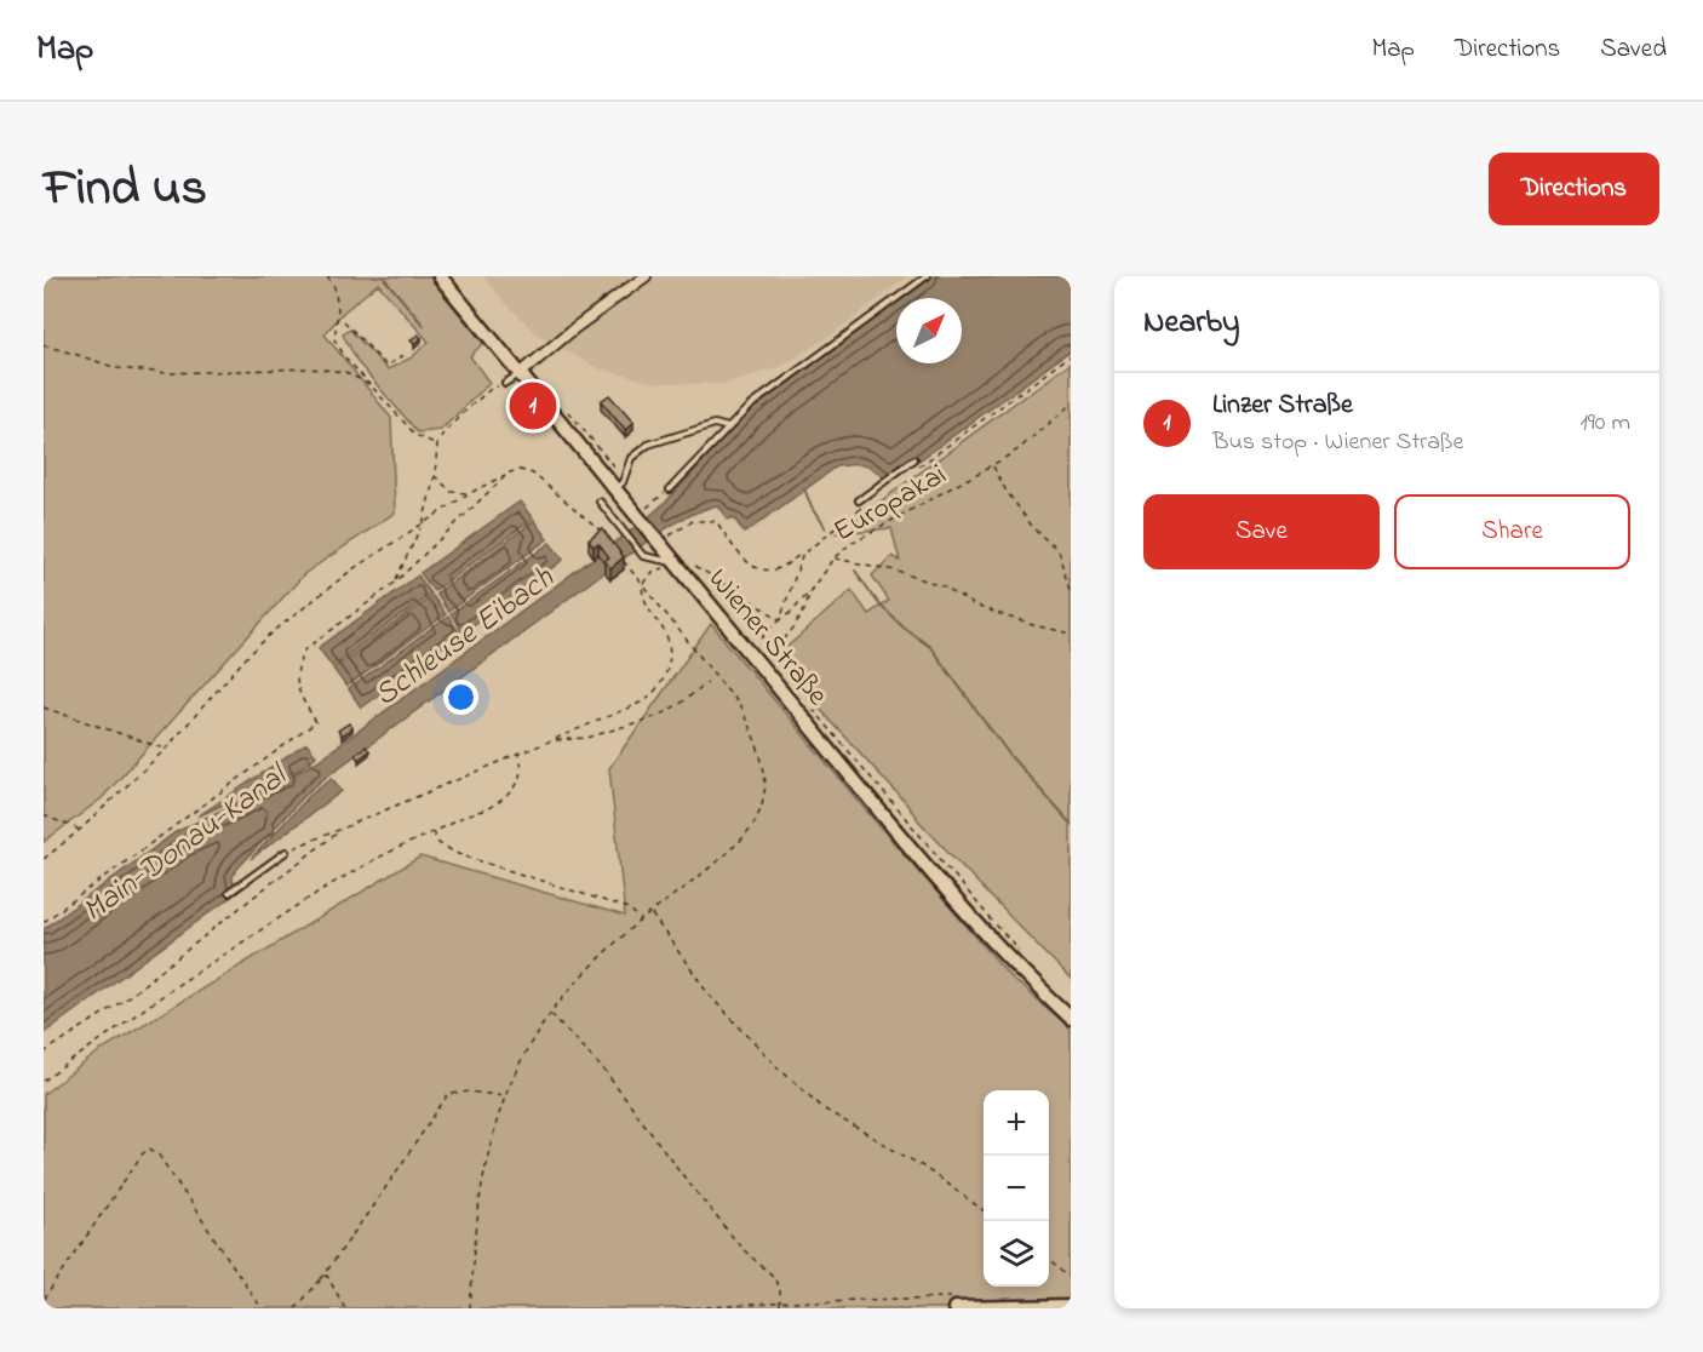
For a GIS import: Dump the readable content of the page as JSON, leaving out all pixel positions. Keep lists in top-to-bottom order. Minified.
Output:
{"streets":{"main road":["Wiener Straße"],"path":["Europakai"]},"crossings":[["Europakai","Wiener Straße"]],"water":["Schleuse Eibach","Main-Donau-Kanal"],"north":"top right","page":{"header":"Map","nav":["Map","Directions","Saved"],"title":"Find us","buttons":["Directions",["Save","Share"]],"heading":"Nearby","list":[{"mark":"1","name":"Linzer Straße","note":"Bus stop · Wiener Straße","value":"190 m"}],"pins":"1","map_buttons":["+","−"]}}
